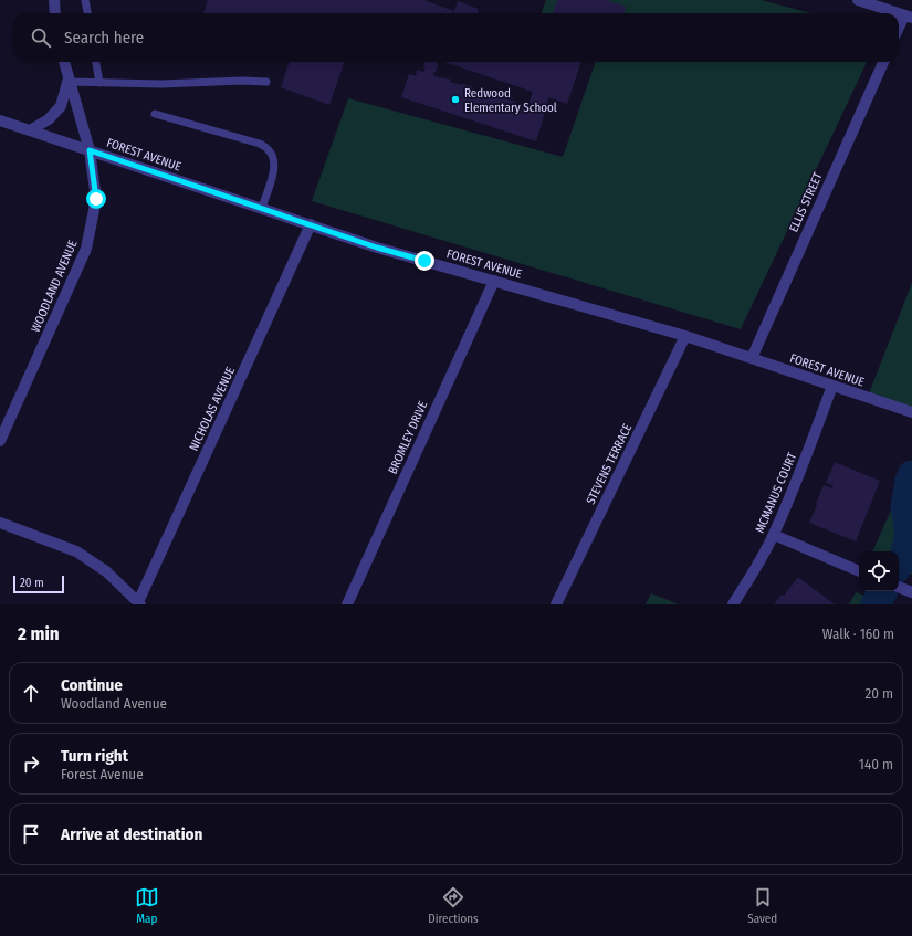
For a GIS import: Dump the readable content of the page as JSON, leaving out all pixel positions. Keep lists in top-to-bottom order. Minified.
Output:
{"streets":{"street":["FOREST AVENUE","ELLIS STREET","WOODLAND AVENUE","NICHOLAS AVENUE","BROMLEY DRIVE","STEVENS TERRACE","MCMANUS COURT"]},"crossings":[["FOREST AVENUE","ELLIS STREET"],["FOREST AVENUE","WOODLAND AVENUE"],["FOREST AVENUE","NICHOLAS AVENUE"],["FOREST AVENUE","BROMLEY DRIVE"],["FOREST AVENUE","STEVENS TERRACE"],["FOREST AVENUE","MCMANUS COURT"]],"places":["Redwood Elementary School"],"scale_bar":"20 m","page":{"search":"Search here","scale":"20 m","heading":["2 min","Walk · 160 m"],"list":[["Continue","Woodland Avenue","20 m"],["Turn right","Forest Avenue","140 m"],"Arrive at destination"],"nav":["Map","Directions","Saved"]}}
